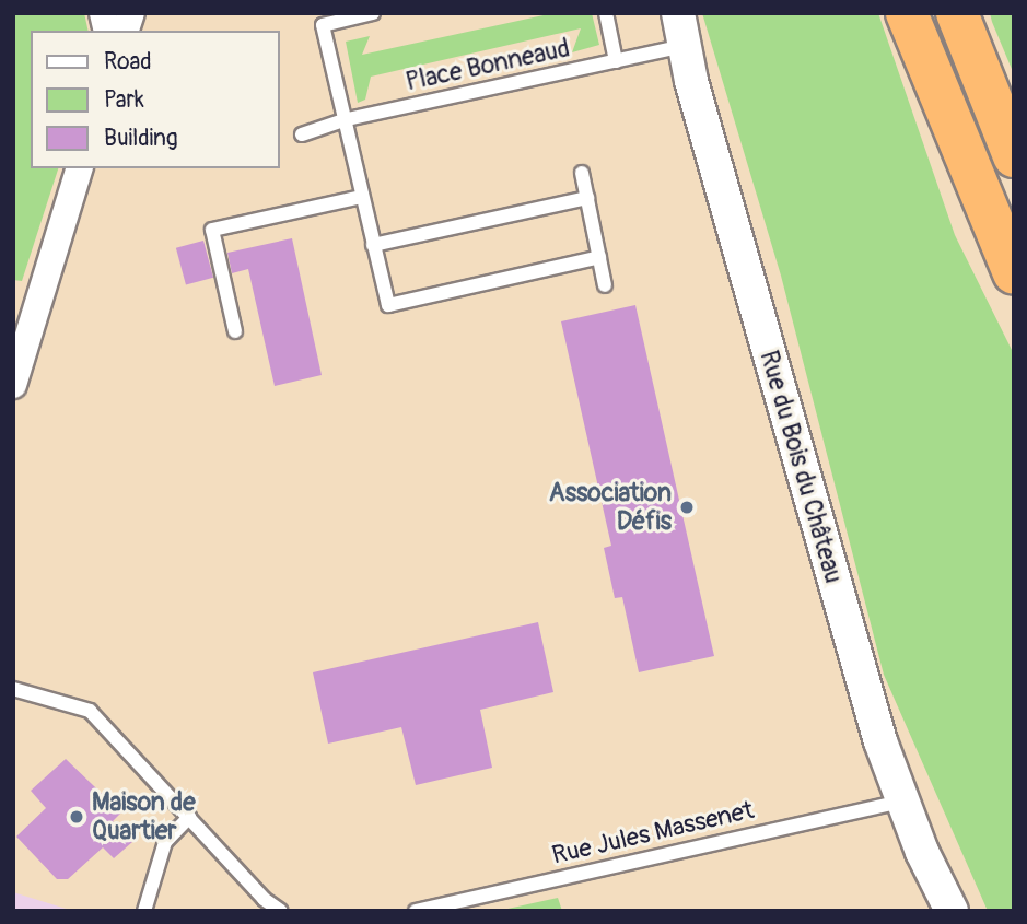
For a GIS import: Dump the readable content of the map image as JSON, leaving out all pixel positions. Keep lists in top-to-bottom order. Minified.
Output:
{"streets":{"street":["Rue du Bois du Château"],"lane":["Place Bonneaud","Rue Jules Massenet"]},"crossings":[["Place Bonneaud","Rue du Bois du Château"],["Rue du Bois du Château","Rue Jules Massenet"]],"places":["Association Défis","Maison de Quartier"],"legend":["Road","Park","Building"]}
